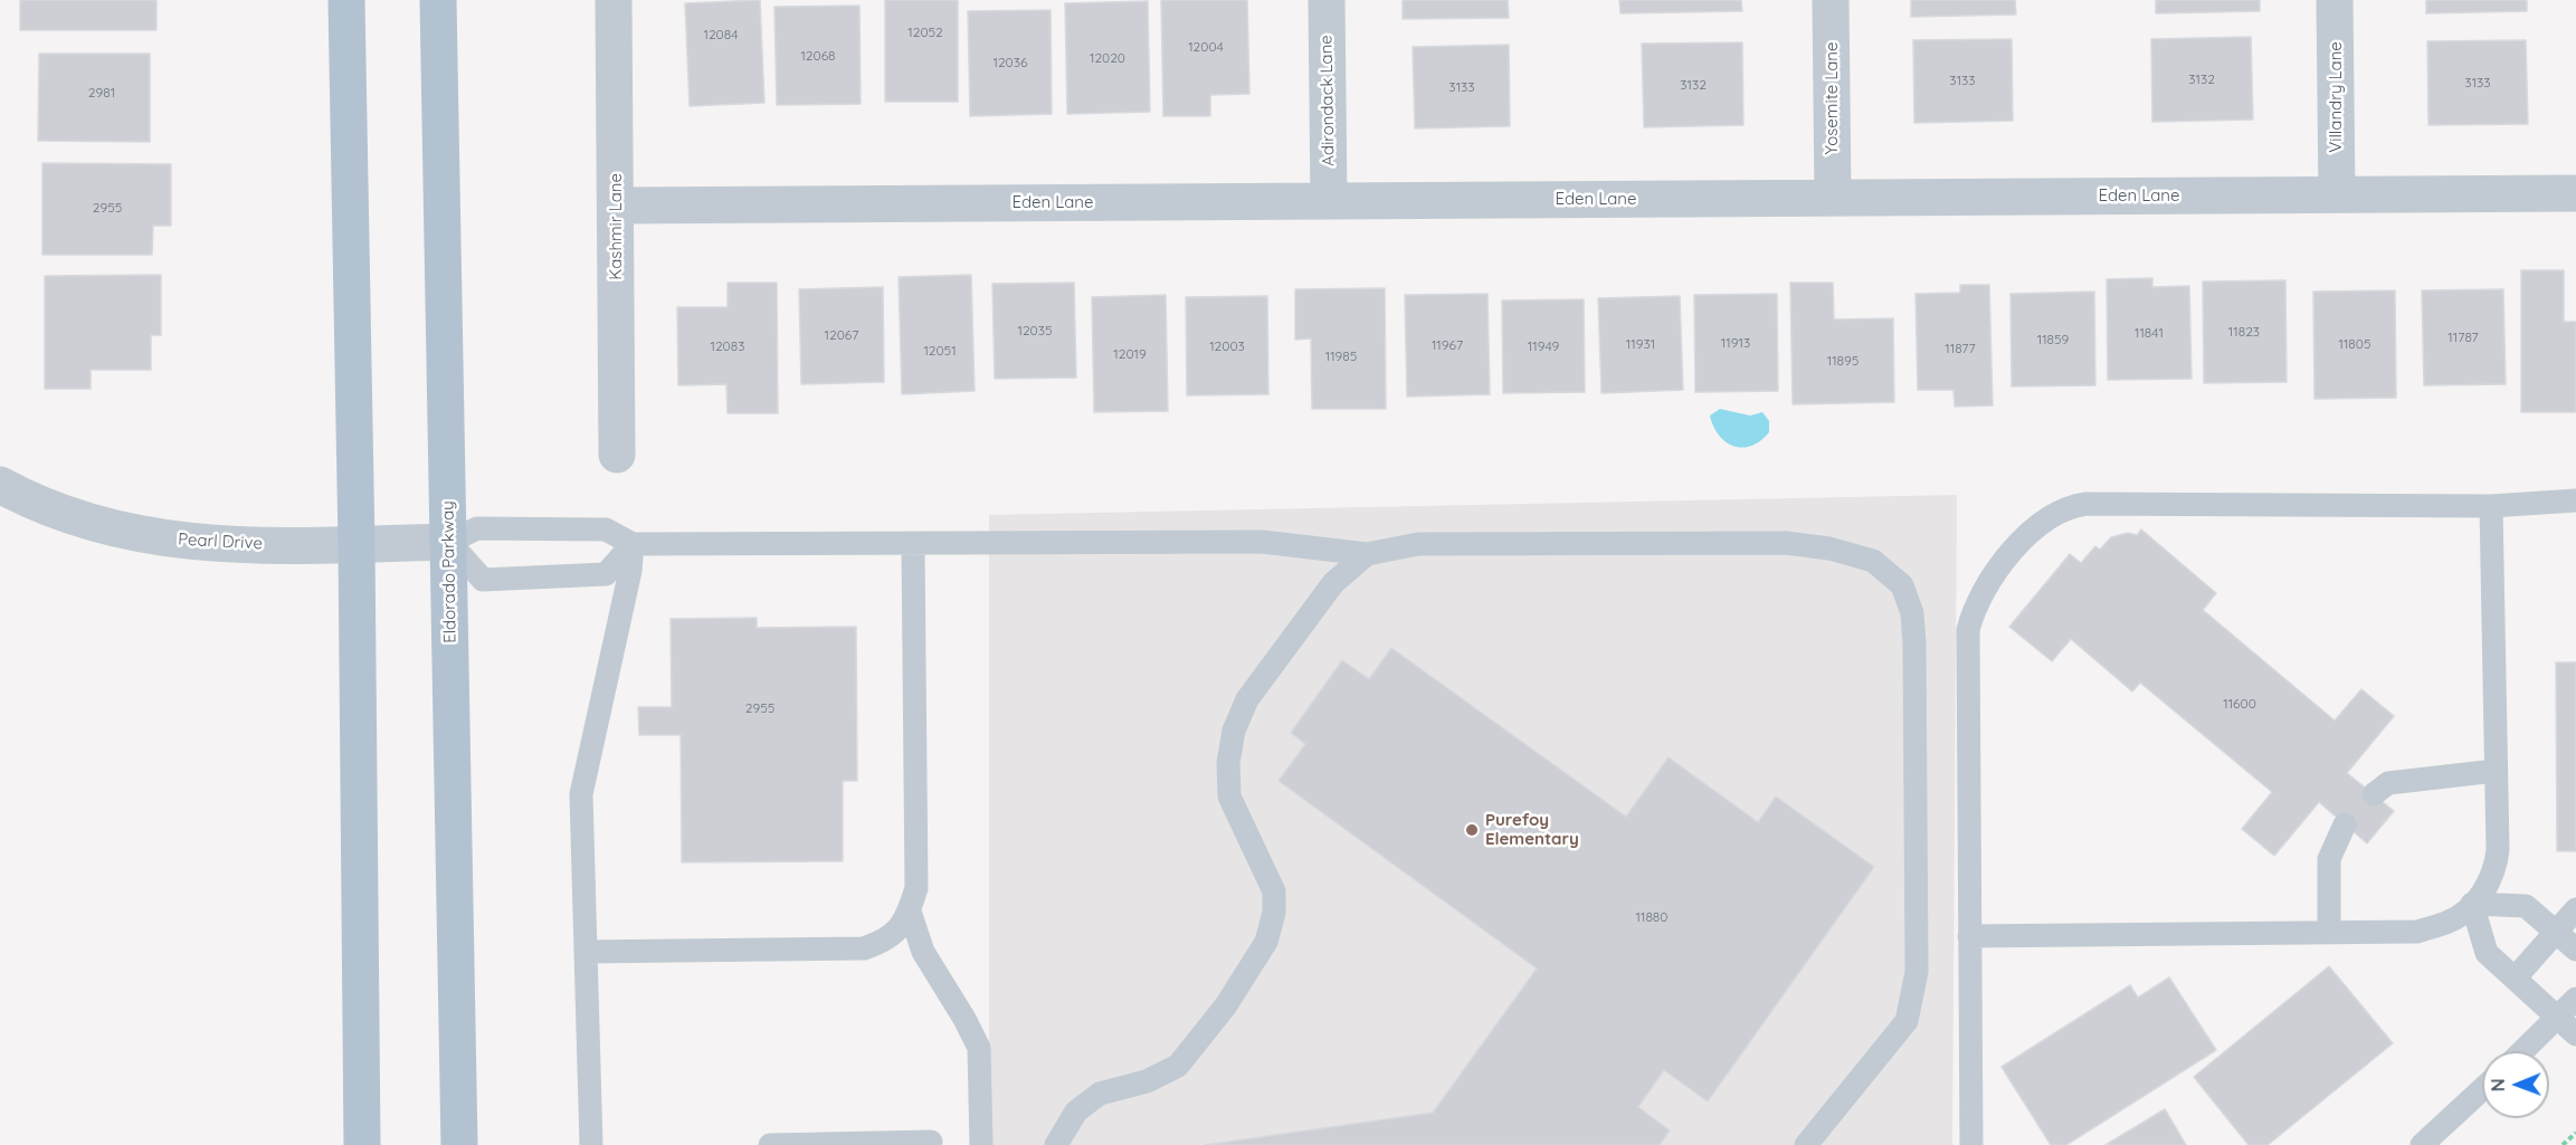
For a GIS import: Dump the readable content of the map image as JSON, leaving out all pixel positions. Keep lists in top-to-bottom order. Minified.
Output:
{"streets":{"main road":["Eldorado Parkway"],"street":["Villandry Lane","Yosemite Lane","Adirondack Lane","Eden Lane","Kashmir Lane","Pearl Drive"]},"crossings":[["Villandry Lane","Eden Lane"],["Yosemite Lane","Eden Lane"],["Adirondack Lane","Eden Lane"],["Eden Lane","Kashmir Lane"],["Pearl Drive","Eldorado Parkway"]],"places":["Purefoy Elementary"],"house_numbers":["12052","12084","12004","12068","12020","12036","3132","3133","3133","3132","3133","2981","2955","12035","11823","11841","12067","11787","11859","11913","11931","11805","11967","12083","12003","11949","11877","12051","12019","11985","11895","11600","2955","11880"],"north":"left"}
